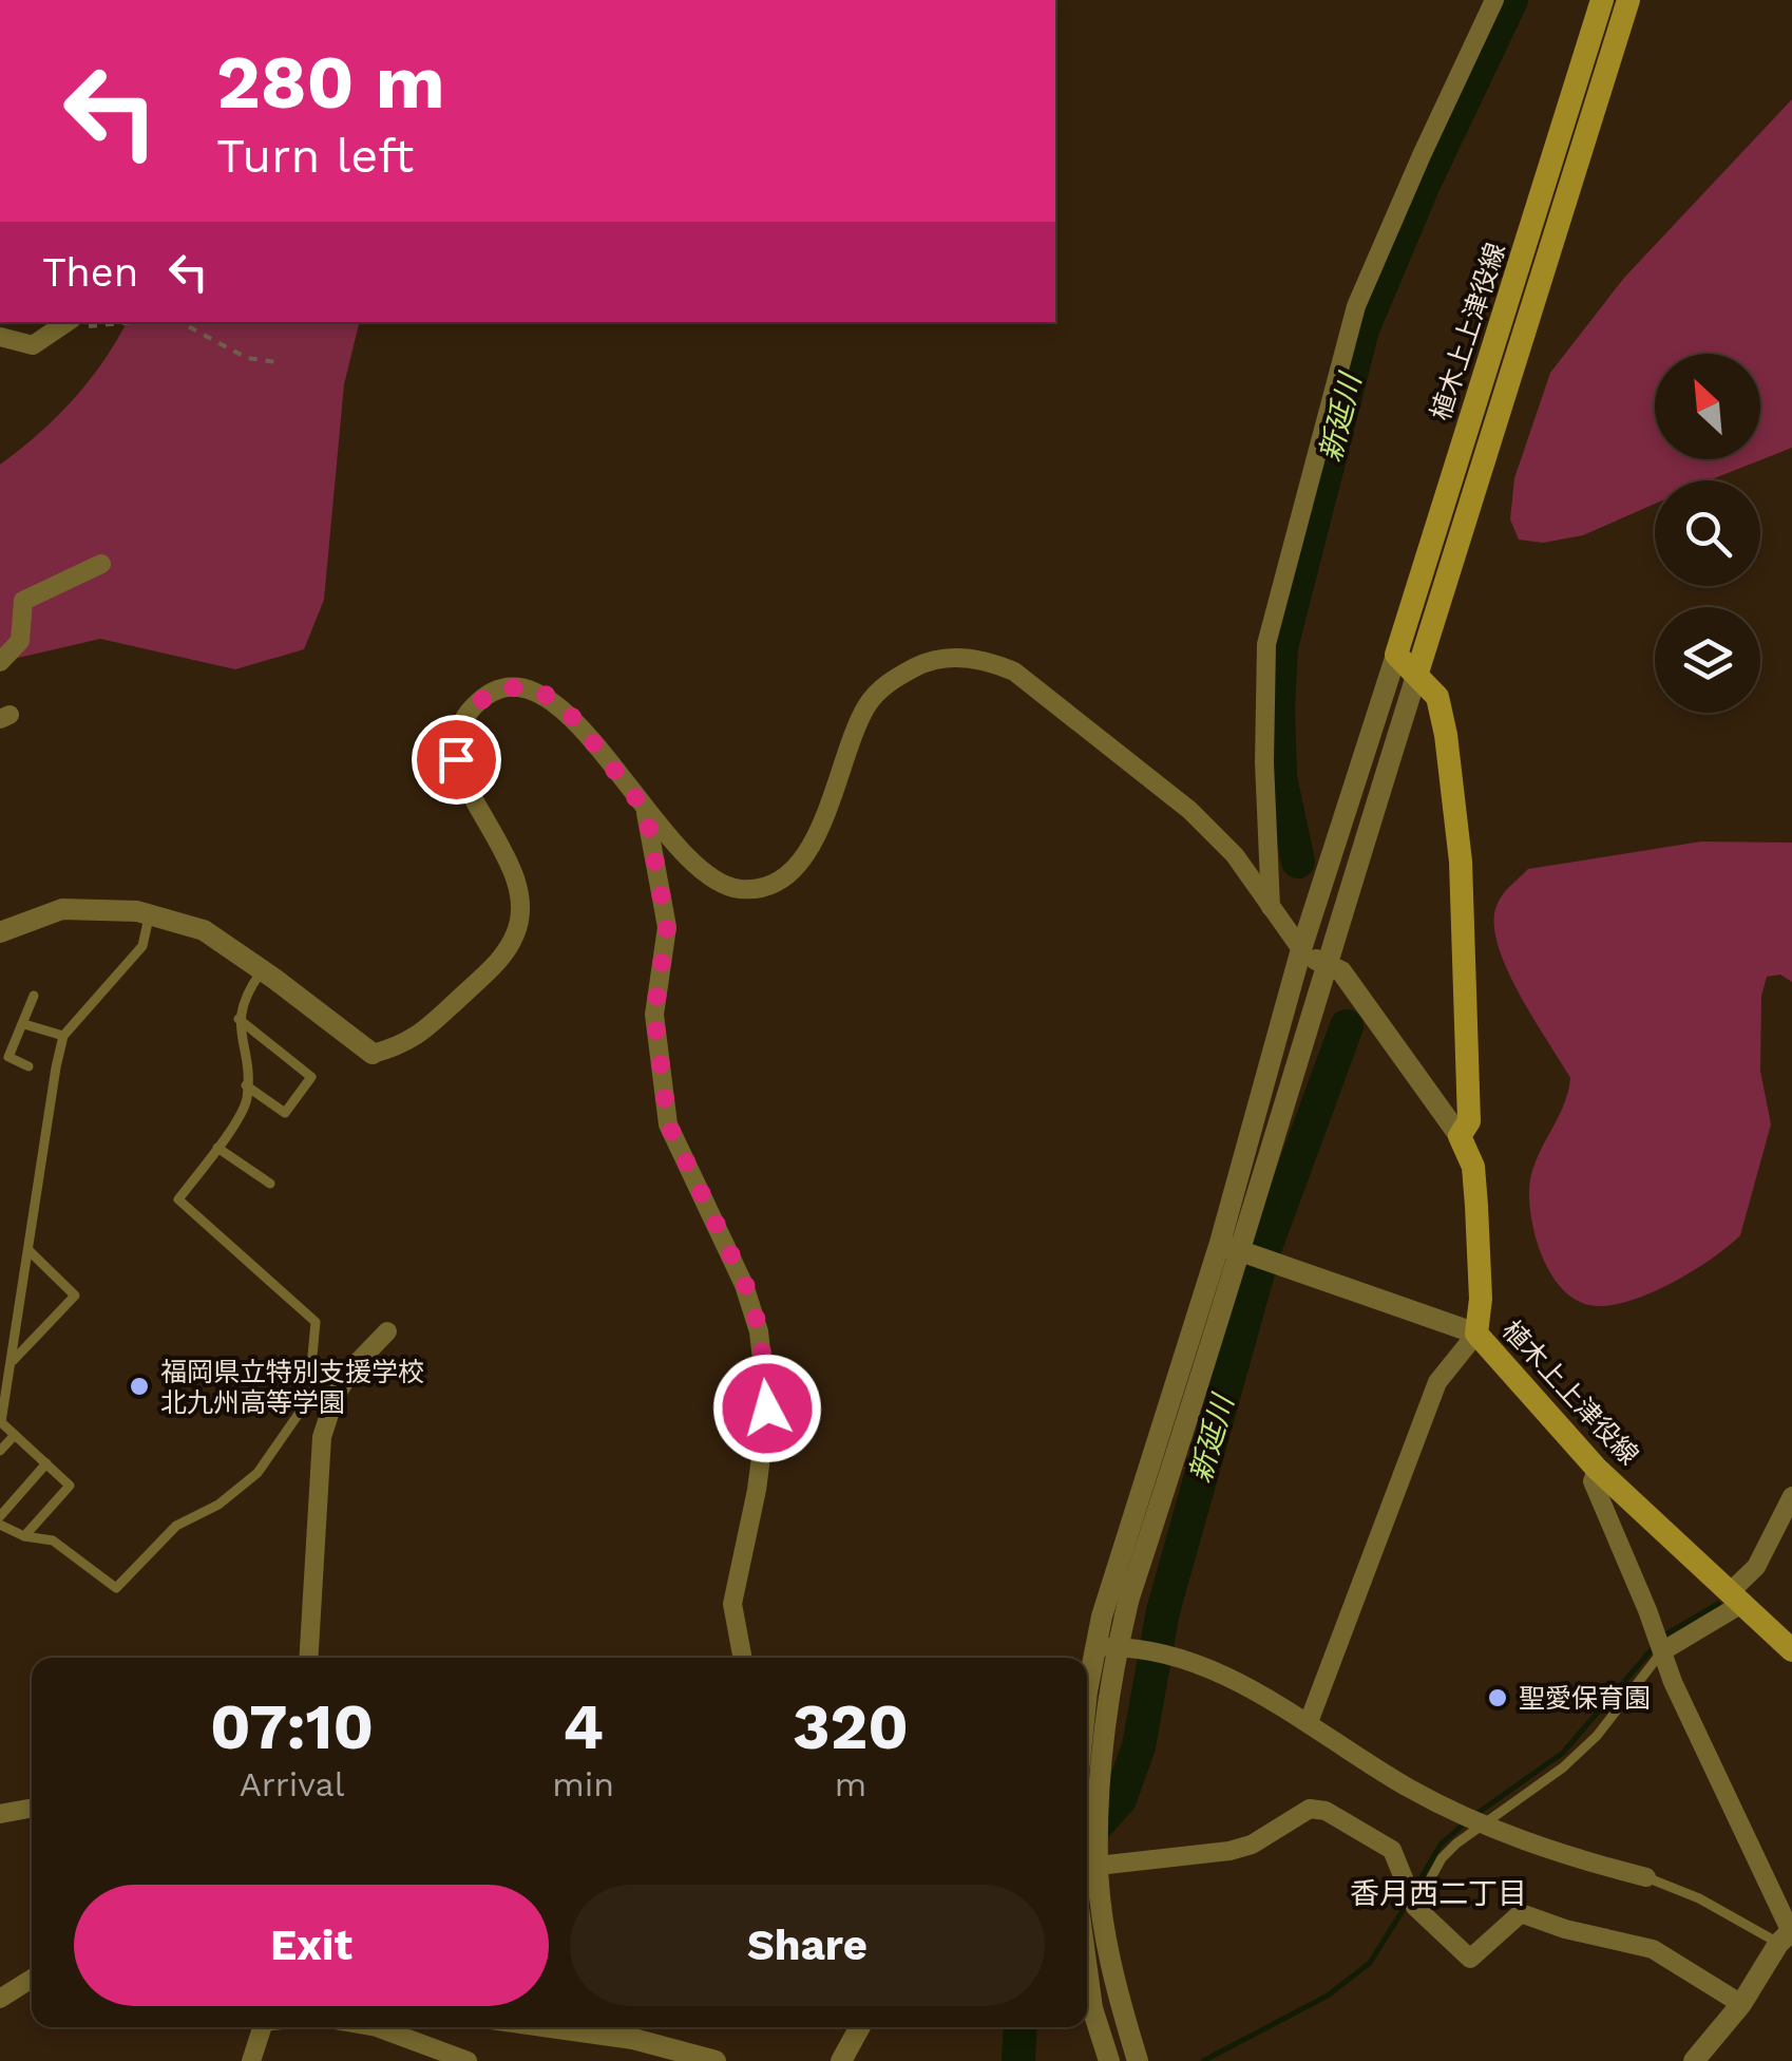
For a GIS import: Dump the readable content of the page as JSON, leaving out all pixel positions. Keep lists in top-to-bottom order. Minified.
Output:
{"streets":{"main road":["植木上上津役線"]},"districts":["香月西二丁目"],"water":["新延川"],"places":["福岡県立特別支援学校 北九州高等学園","聖愛保育園"],"north":"top left","page":{"turn":["280 m","Turn left"],"then":"Then","eta":["07:10","Arrival","4","min","320","m"],"buttons":["Exit","Share"]}}
